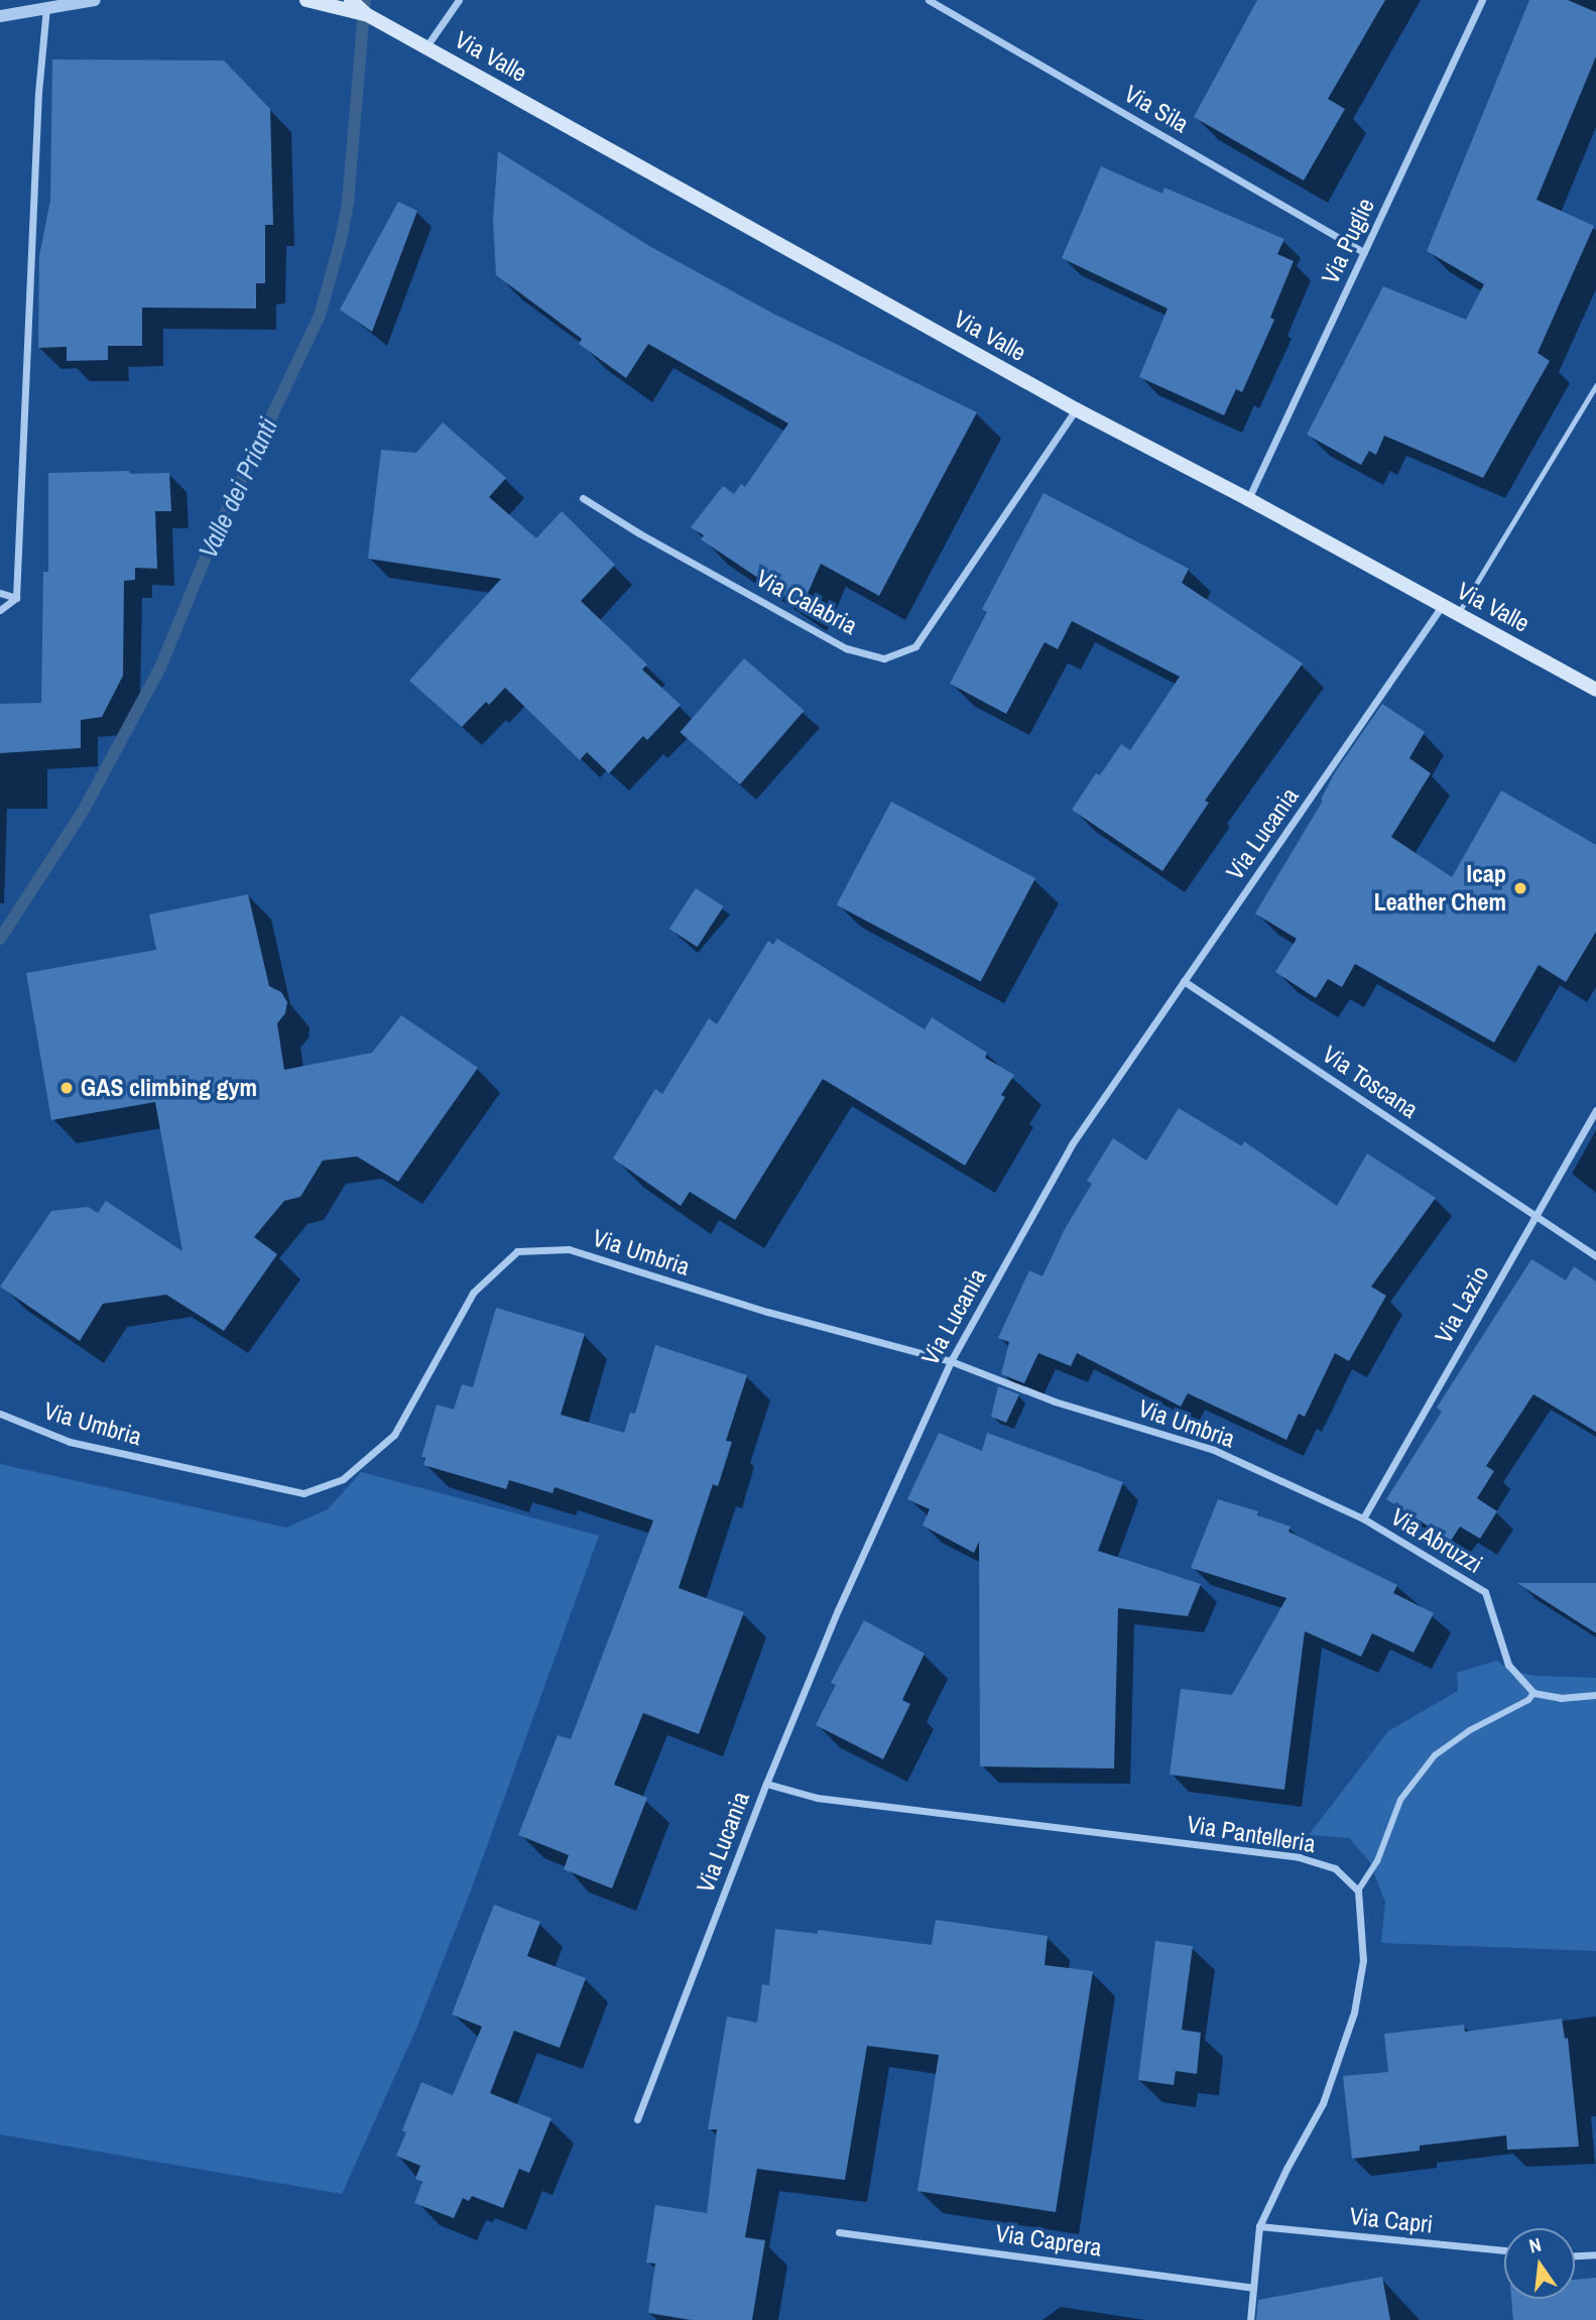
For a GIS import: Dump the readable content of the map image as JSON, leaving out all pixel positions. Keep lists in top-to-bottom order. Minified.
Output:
{"streets":{"main road":["Via Valle"],"street":["Via Sila","Via Puglie","Via Calabria","Via Lucania","Via Toscana","Via Umbria","Via Lazio","Via Abruzzi","Via Pantelleria","Via Capri","Via Caprera"]},"crossings":[["Via Valle","Via Puglie"],["Via Valle","Via Calabria"],["Via Valle","Via Lucania"],["Via Sila","Via Puglie"],["Via Lucania","Via Toscana"],["Via Lucania","Via Umbria"],["Via Lucania","Via Pantelleria"],["Via Toscana","Via Lazio"],["Via Umbria","Via Lazio"],["Via Umbria","Via Abruzzi"],["Via Lazio","Via Abruzzi"]],"water":["Valle dei Prianti"],"places":["Icap Leather Chem","GAS climbing gym"],"north":"top"}
